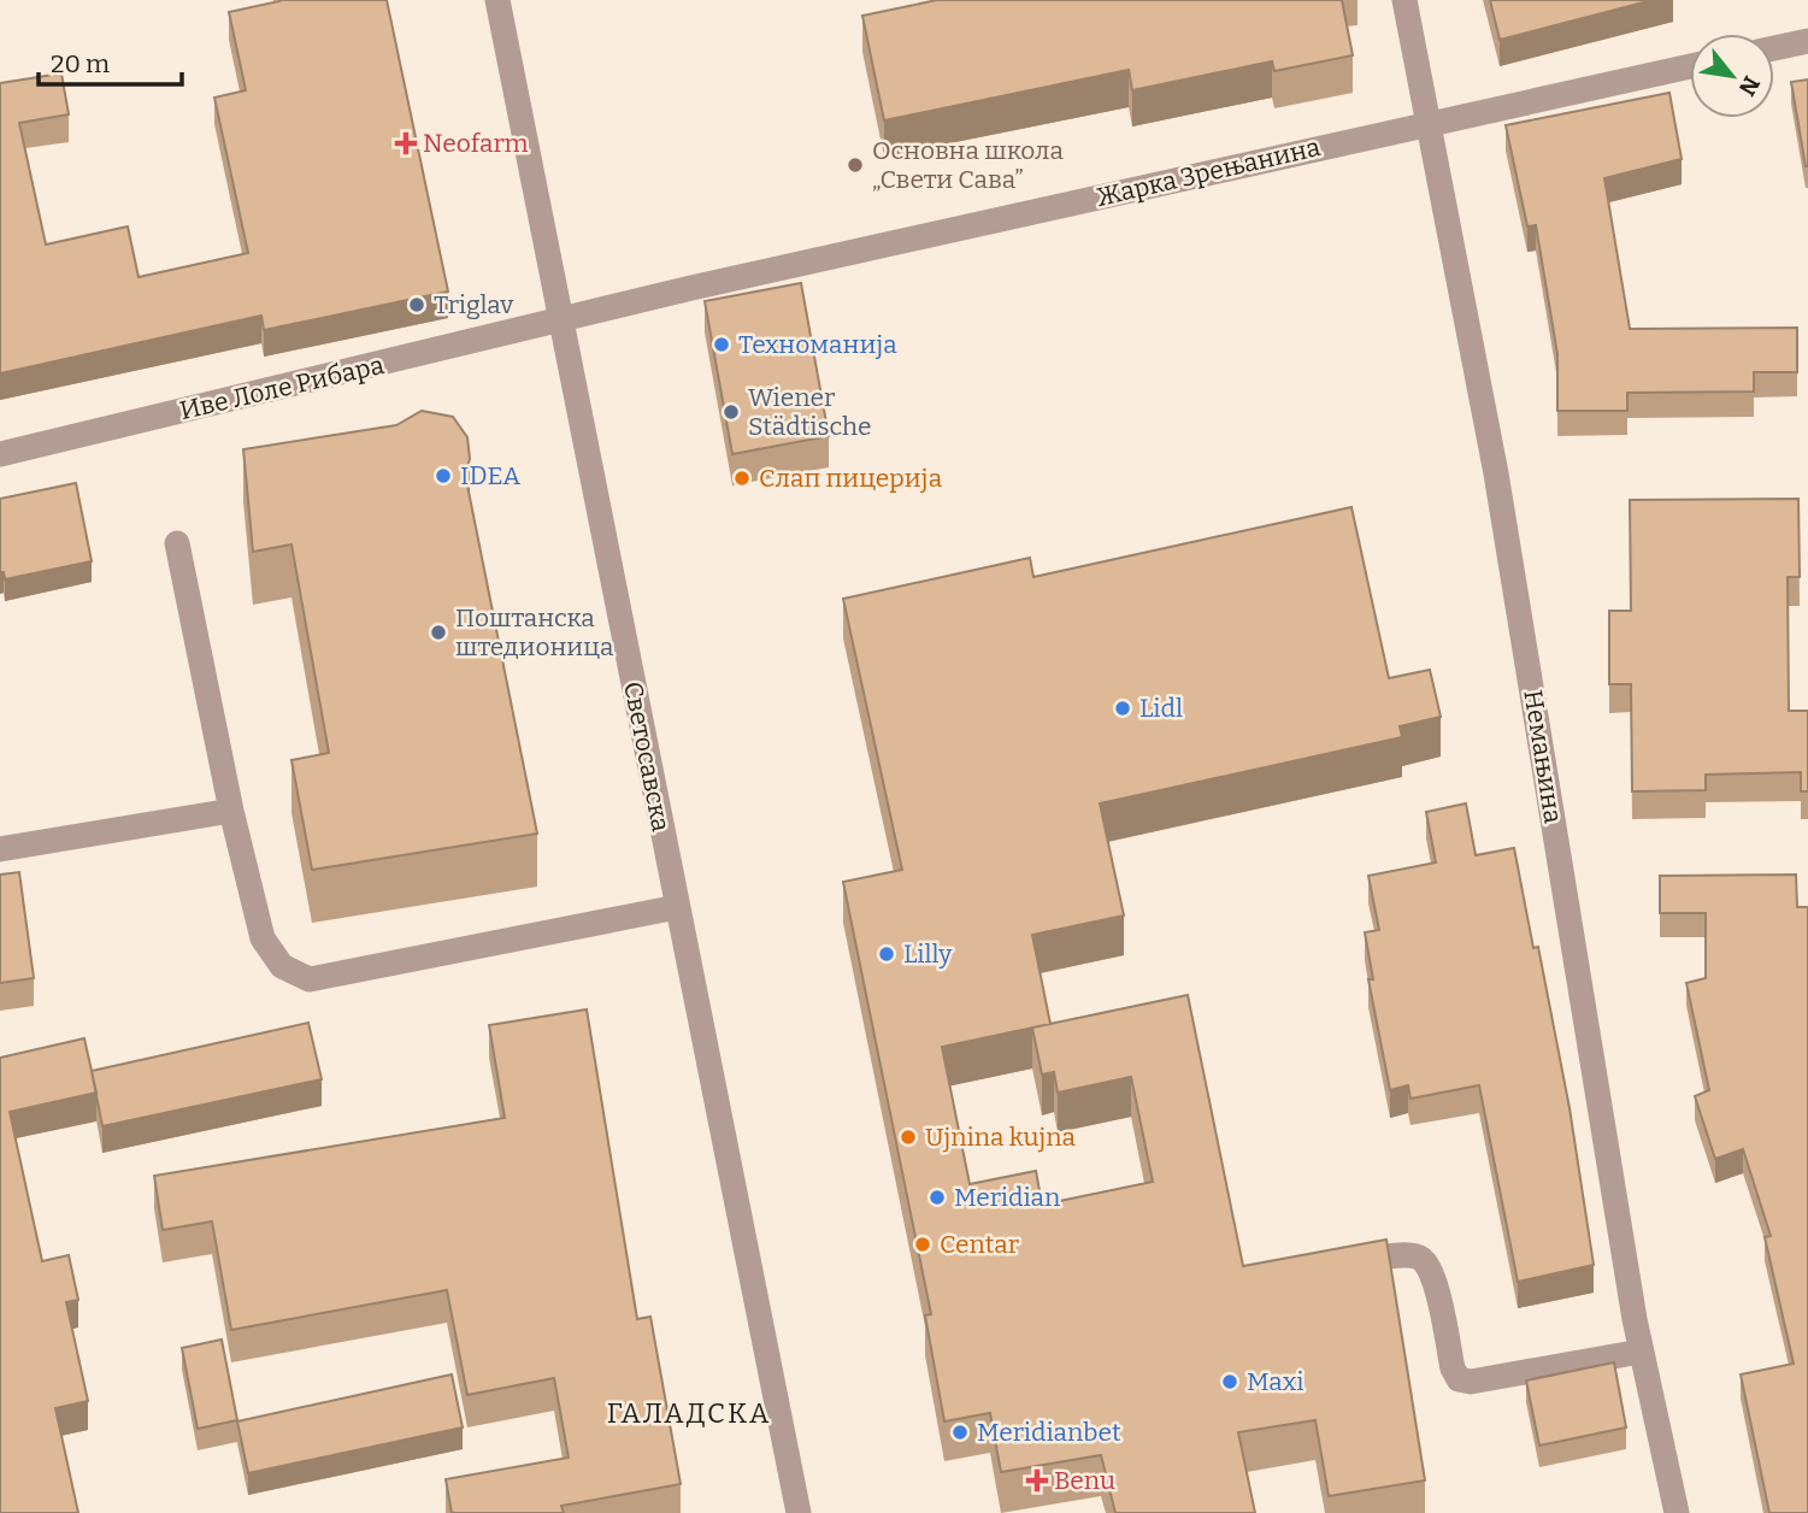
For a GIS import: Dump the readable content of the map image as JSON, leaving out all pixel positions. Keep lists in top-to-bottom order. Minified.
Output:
{"streets":{"street":["Жарка Зрењанина","Иве Лоле Рибара","Светосавска","Немањина"]},"crossings":[["Жарка Зрењанина","Иве Лоле Рибара"],["Жарка Зрењанина","Светосавска"],["Жарка Зрењанина","Немањина"],["Иве Лоле Рибара","Светосавска"]],"districts":["ГАЛАДСКА"],"places":{"health":["Neofarm","Benu"],"other":["Основна школа „Свети Сава”","Triglav","Техноманија","Wiener Städtische","IDEA","Слап пицерија","Поштанска штедионица","Lidl","Lilly","Ujnina kujna","Meridian","Centar","Maxi","Meridianbet"]},"scale_bar":"20 m","north":"bottom right"}
